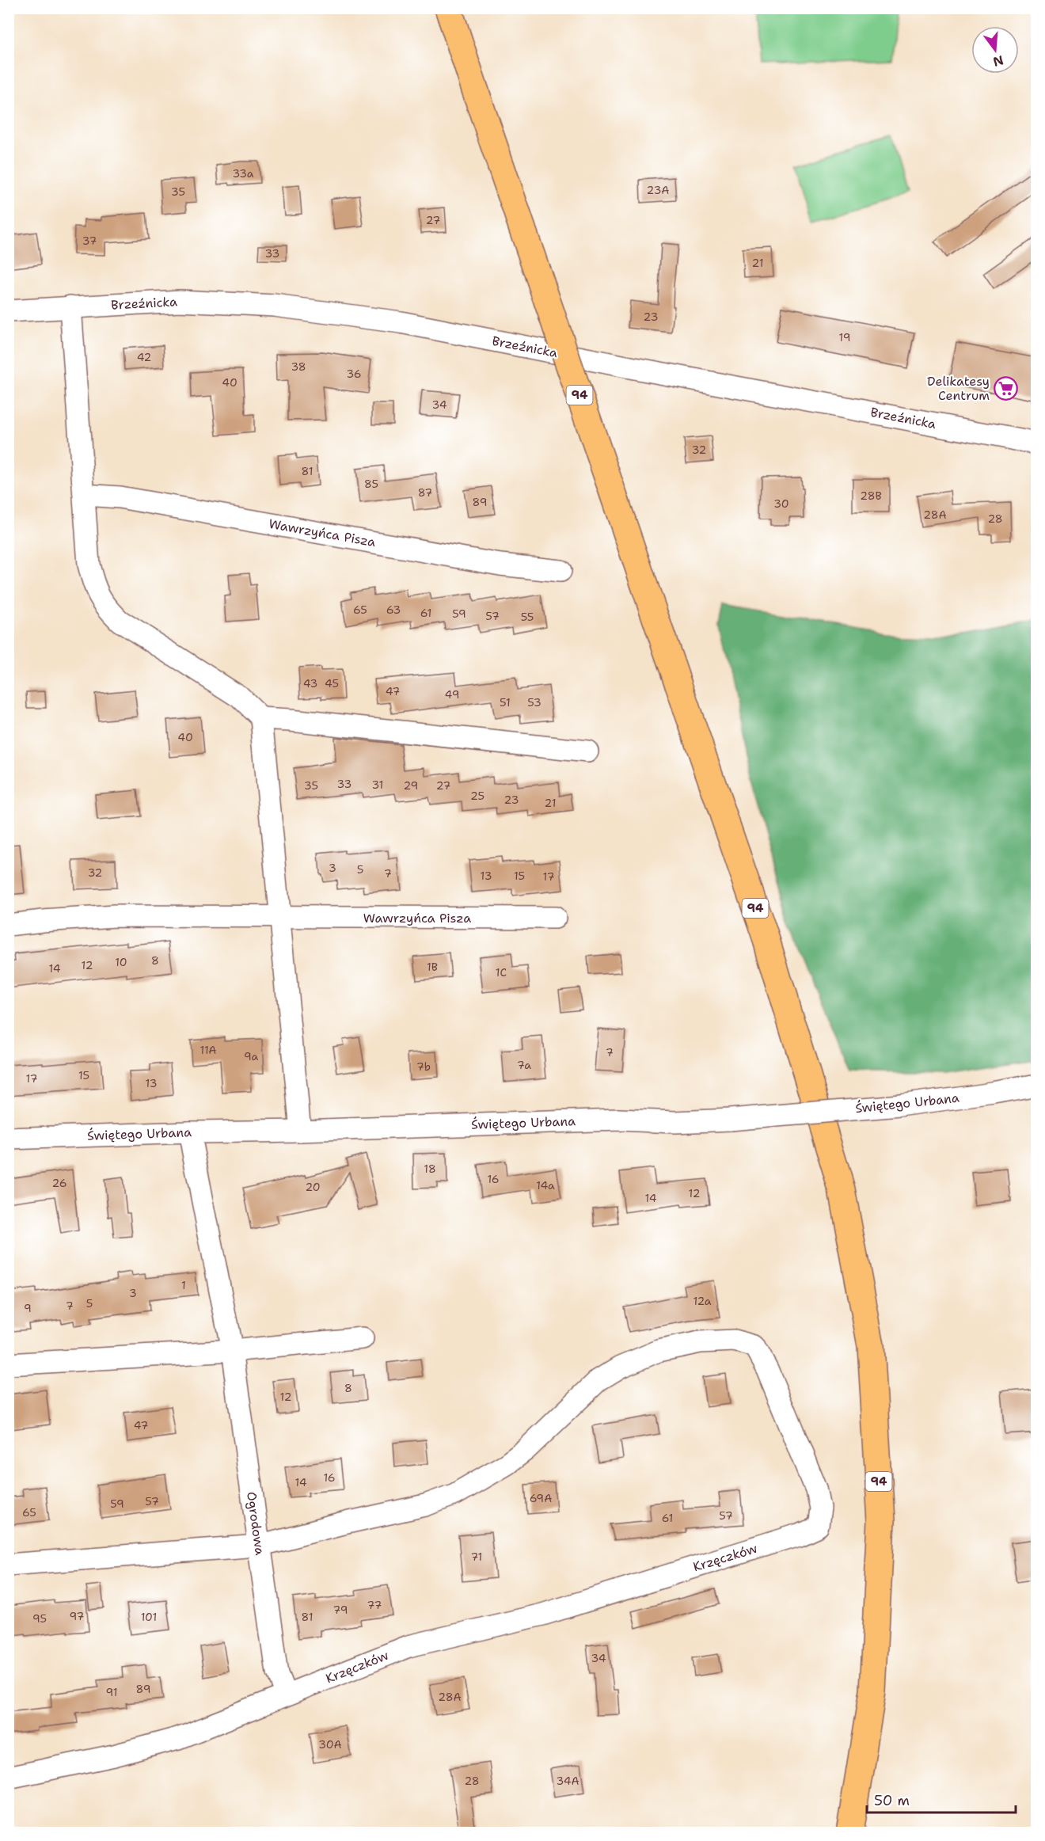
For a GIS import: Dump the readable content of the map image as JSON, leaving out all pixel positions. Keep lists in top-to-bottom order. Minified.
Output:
{"streets":{"main road":["94"],"street":["Brzeźnicka","Wawrzyńca Pisza","Świętego Urbana","Ogrodowa","Krzęczków"]},"crossings":[["Świętego Urbana","Ogrodowa"],["Ogrodowa","Krzęczków"]],"places":{"supermarket":["Delikatesy Centrum"]},"house_numbers":["33a","23A","35","27","37","33","21","23","19","42","38","36","40","34","32","81","85","87","28B","89","30","28A","28","65","63","61","59","57","55","43","45","47","49","51","53","40","33","31","35","29","27","25","23","21","3","5","32","7","13","15","17","8","10","12","1B","14","1C","11A","7","9a","7a","7b","15","17","13","18","16","26","14a","20","12","14","1","3","12a","5","7","9","8","12","47","16","14","69A","57","59","65","57","61","71","77","79","97","101","81","95","34","89","91","28A","30A","28","34A"],"scale_bar":"50 m","north":"bottom"}
